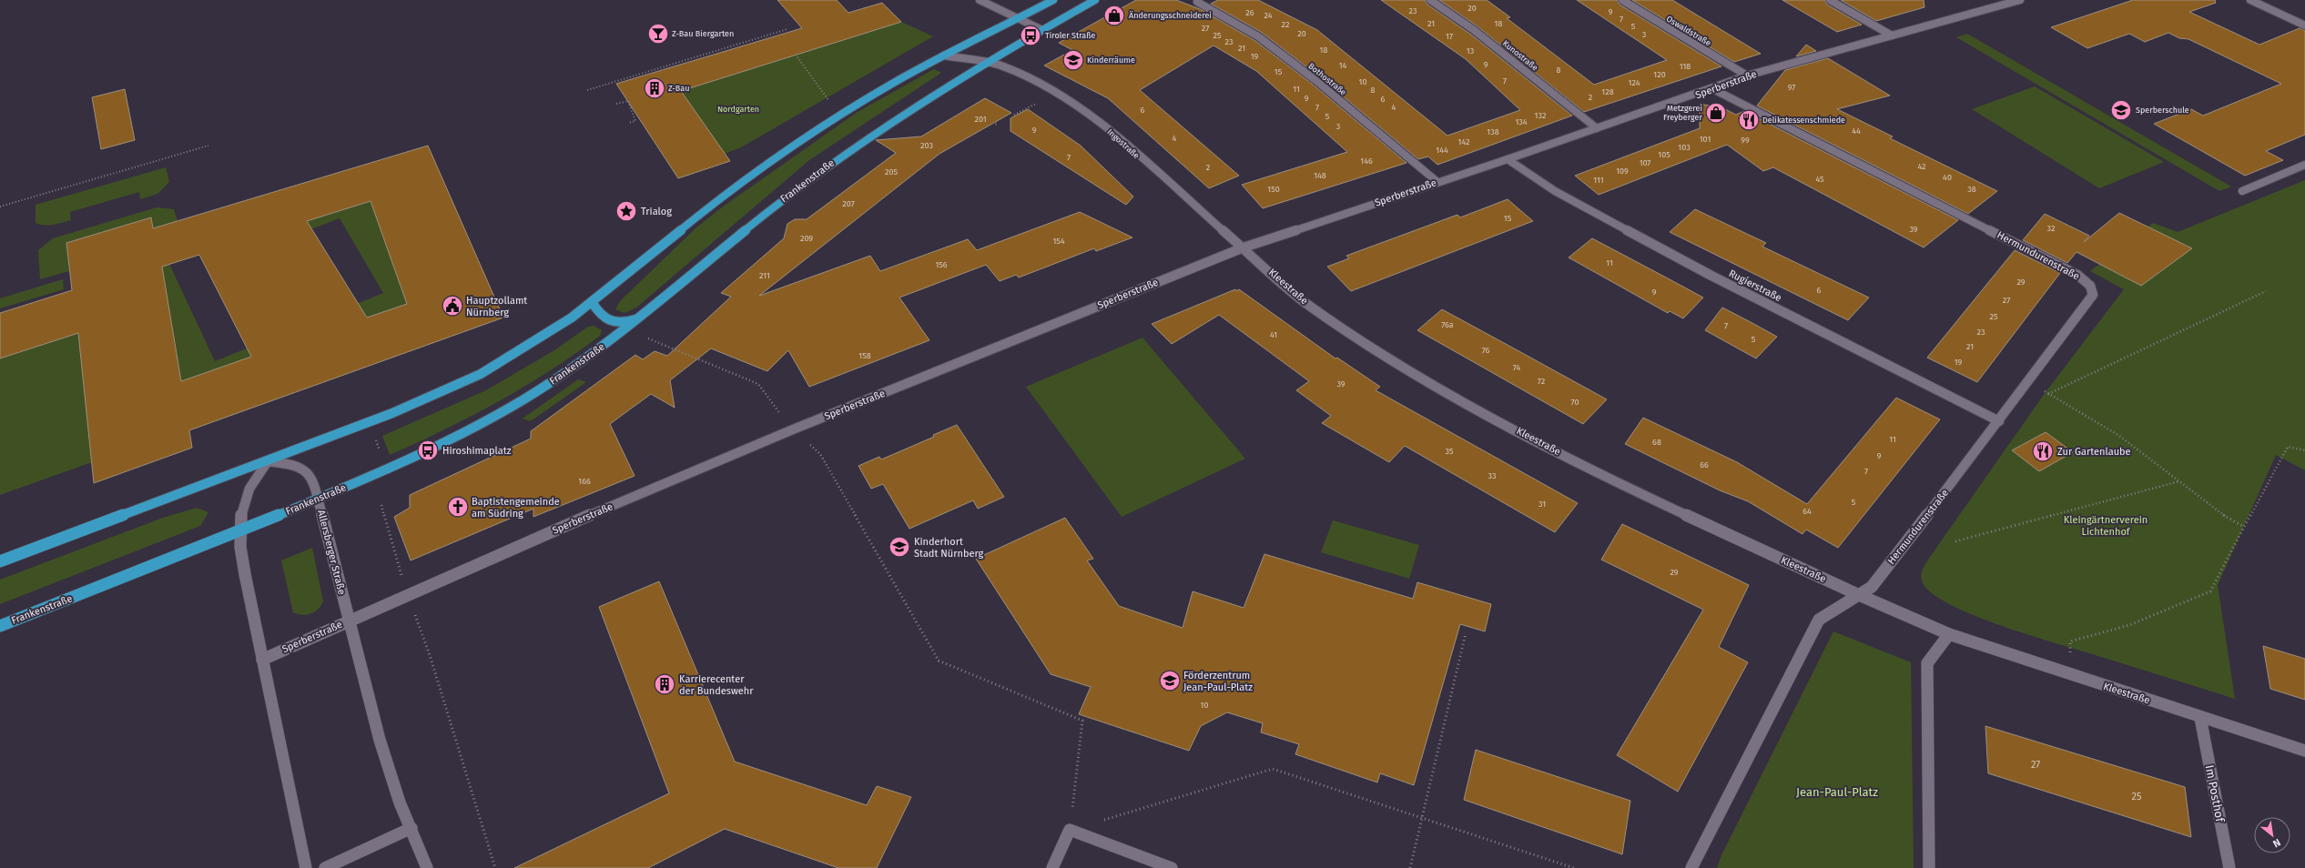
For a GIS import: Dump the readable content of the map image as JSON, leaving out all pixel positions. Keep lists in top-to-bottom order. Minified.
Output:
{"streets":{"main road":["Frankenstraße"],"street":["Oswaldstraße","Kunostraße","Bothostraße","Sperberstraße","Ingostraße","Hermundurenstraße","Rugierstraße","Kleestraße","Allersberger Straße","Im Posthof"]},"crossings":[["Oswaldstraße","Sperberstraße"],["Kunostraße","Sperberstraße"],["Bothostraße","Sperberstraße"],["Sperberstraße","Ingostraße"],["Sperberstraße","Hermundurenstraße"],["Sperberstraße","Rugierstraße"],["Sperberstraße","Kleestraße"],["Sperberstraße","Allersberger Straße"],["Ingostraße","Frankenstraße"],["Ingostraße","Kleestraße"],["Frankenstraße","Allersberger Straße"],["Hermundurenstraße","Rugierstraße"],["Hermundurenstraße","Kleestraße"],["Kleestraße","Im Posthof"]],"parks":["Nordgarten","Kleingärtnerverein Lichtenhof","Jean-Paul-Platz"],"places":{"shop":["Änderungsschneiderei","Metzgerei Freyberger"],"bar":["Z-Bau Biergarten"],"bus stop":["Tiroler Straße","Hiroshimaplatz"],"school or university":["Kinderräume","Sperberschule","Kinderhort Stadt Nürnberg","Förderzentrum Jean-Paul-Platz"],"building":["Z-Bau","Karrierecenter der Bundeswehr"],"restaurant":["Delikatessenschmiede","Zur Gartenlaube"],"place":["Trialog"],"public building":["Hauptzollamt Nürnberg"],"church":["Baptistengemeinde am Südring"]},"house_numbers":["20","23","9","26","24","7","21","18","22","5","27","20","3","25","17","23","21","18","13","19","9","14","118","8","15","120","7","10","124","97","11","8","128","2","9","6","7","4","6","132","5","201","134","3","9","44","138","4","101","99","142","203","103","144","105","7","146","107","42","2","109","205","148","40","45","111","150","38","207","15","32","39","209","154","11","156","211","29","6","9","27","25","76a","7","23","41","5","21","76","158","19","74","72","39","70","11","68","35","9","66","7","33","166","5","31","64","29","10","27","25"],"north":"bottom right"}
